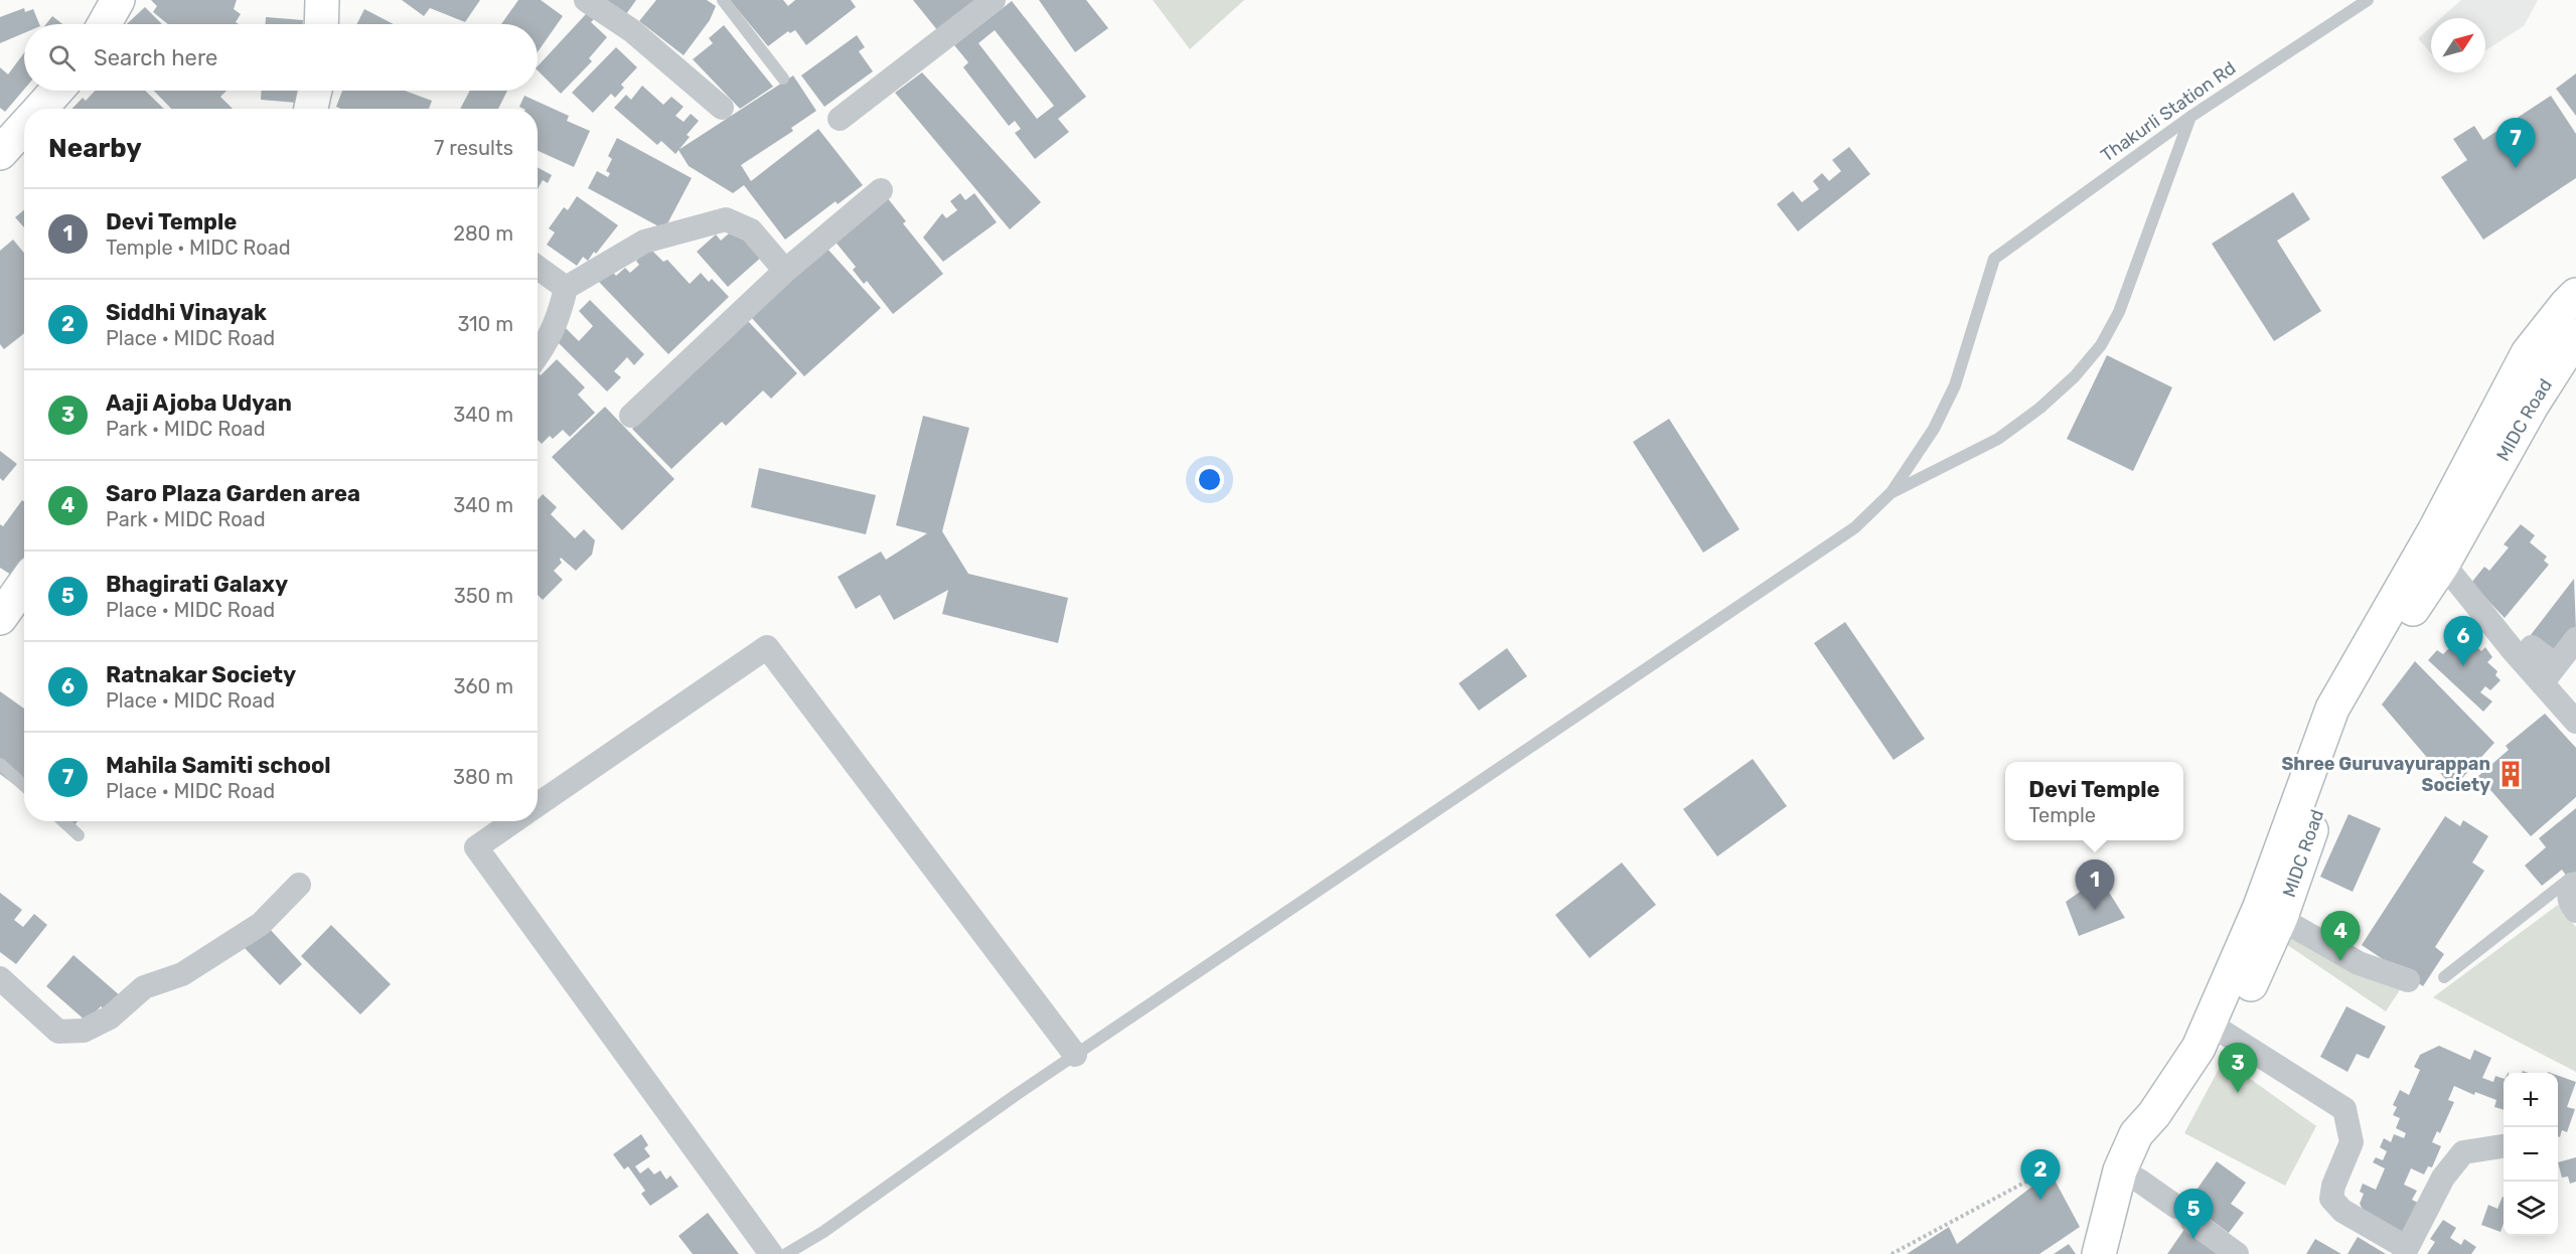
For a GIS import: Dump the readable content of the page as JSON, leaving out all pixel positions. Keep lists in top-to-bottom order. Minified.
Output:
{"streets":{"street":["MIDC Road"],"lane":["Thakurli Station Rd"]},"places":{"building":["Shree Guruvayurappan Society"]},"north":"top right","page":{"search":"Search here","heading":["Nearby","7 results"],"pins":["7","6","1","4","3","2","5"],"list":[{"mark":"1","name":"Devi Temple","note":"Temple · MIDC Road","value":"280 m"},{"mark":"2","name":"Siddhi Vinayak","note":"Place · MIDC Road","value":"310 m"},{"mark":"3","name":"Aaji Ajoba Udyan","note":"Park · MIDC Road","value":"340 m"},{"mark":"4","name":"Saro Plaza Garden area","note":"Park · MIDC Road","value":"340 m"},{"mark":"5","name":"Bhagirati Galaxy","note":"Place · MIDC Road","value":"350 m"},{"mark":"6","name":"Ratnakar Society","note":"Place · MIDC Road","value":"360 m"},{"mark":"7","name":"Mahila Samiti school","note":"Place · MIDC Road","value":"380 m"}],"popup":["Devi Temple","Temple"],"map_buttons":["+","−"]}}
